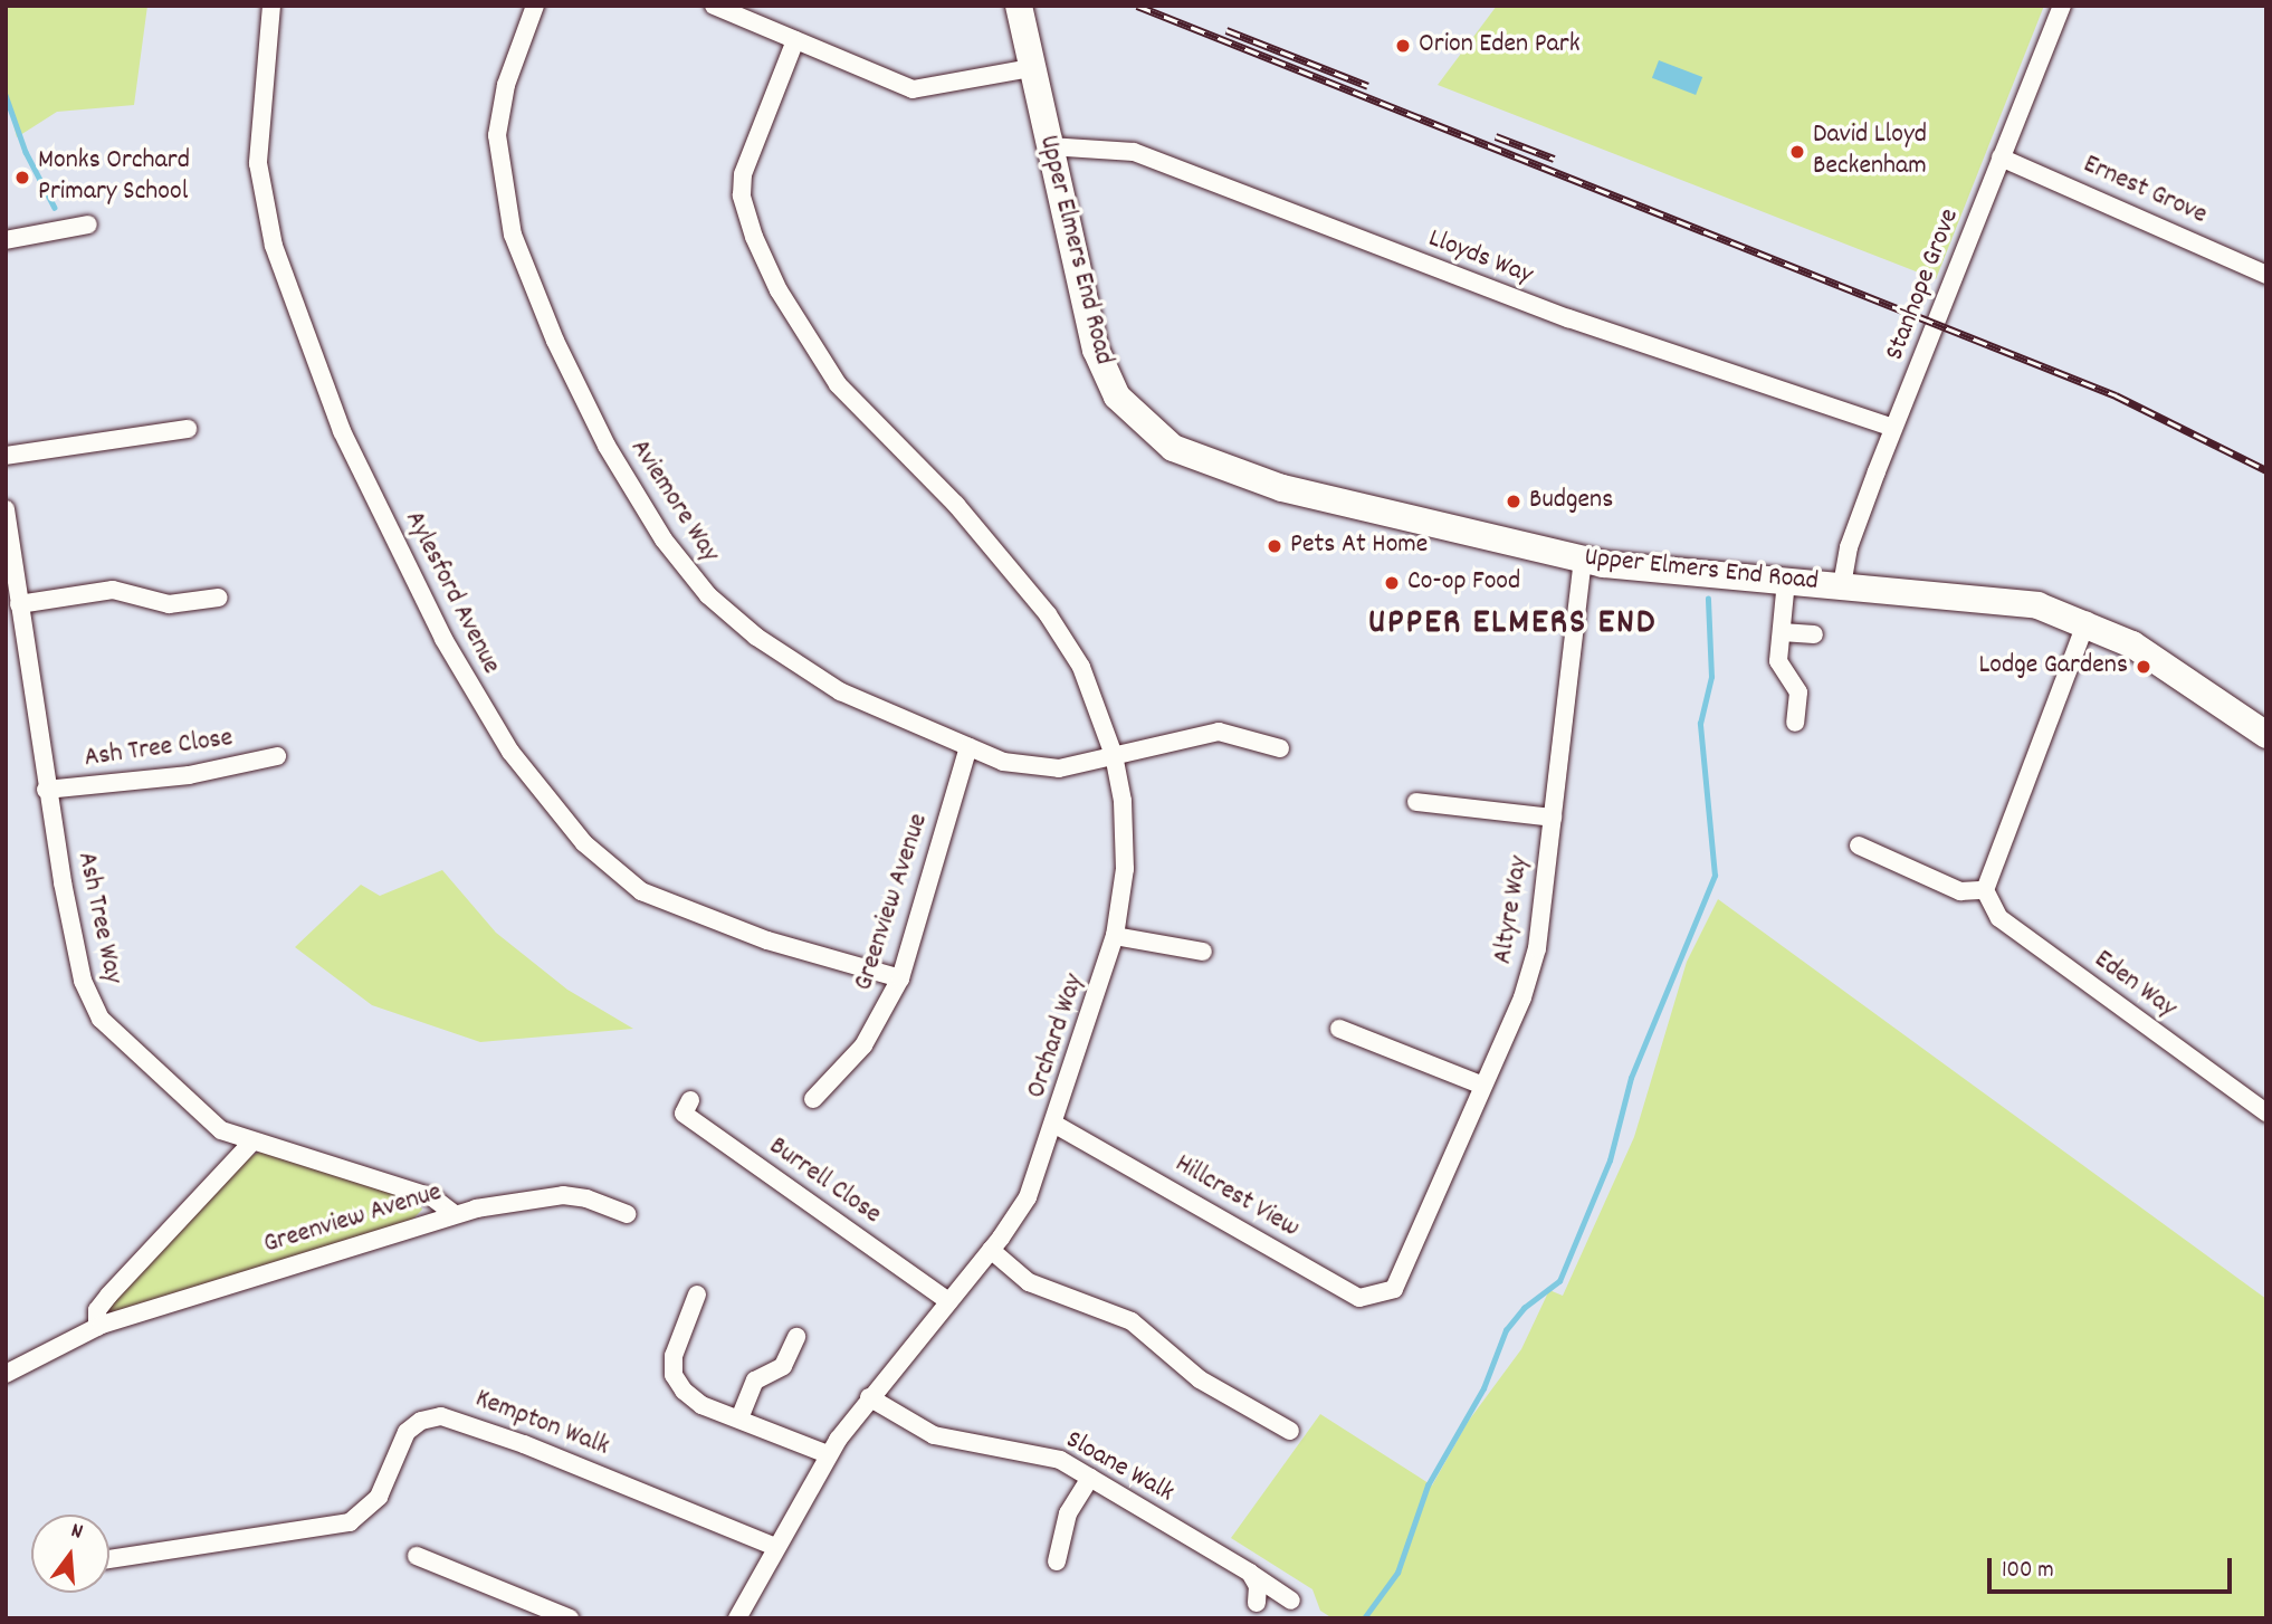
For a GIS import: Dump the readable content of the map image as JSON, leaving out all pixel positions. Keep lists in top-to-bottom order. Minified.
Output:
{"streets":{"main road":["Upper Elmers End Road"],"street":["Ernest Grove","Lloyds Way","Stanhope Grove","Aviemore Way","Aylesford Avenue","Ash Tree Close","Greenview Avenue","Altyre Way","Ash Tree Way","Eden Way","Orchard Way","Burrell Close","Hillcrest View","Kempton Walk","Sloane Walk"]},"crossings":[["Ernest Grove","Stanhope Grove"],["Upper Elmers End Road","Lloyds Way"],["Upper Elmers End Road","Stanhope Grove"],["Upper Elmers End Road","Altyre Way"],["Lloyds Way","Stanhope Grove"],["Aviemore Way","Greenview Avenue"],["Aviemore Way","Orchard Way"],["Aylesford Avenue","Greenview Avenue"],["Ash Tree Close","Ash Tree Way"],["Greenview Avenue","Ash Tree Way"],["Altyre Way","Hillcrest View"],["Orchard Way","Burrell Close"],["Orchard Way","Hillcrest View"],["Orchard Way","Kempton Walk"],["Orchard Way","Sloane Walk"]],"districts":["UPPER ELMERS END"],"places":["Orion Eden Park","David Lloyd Beckenham","Monks Orchard Primary School","Budgens","Pets At Home","Co-op Food","Lodge Gardens"],"scale_bar":"100 m","north":"top"}
